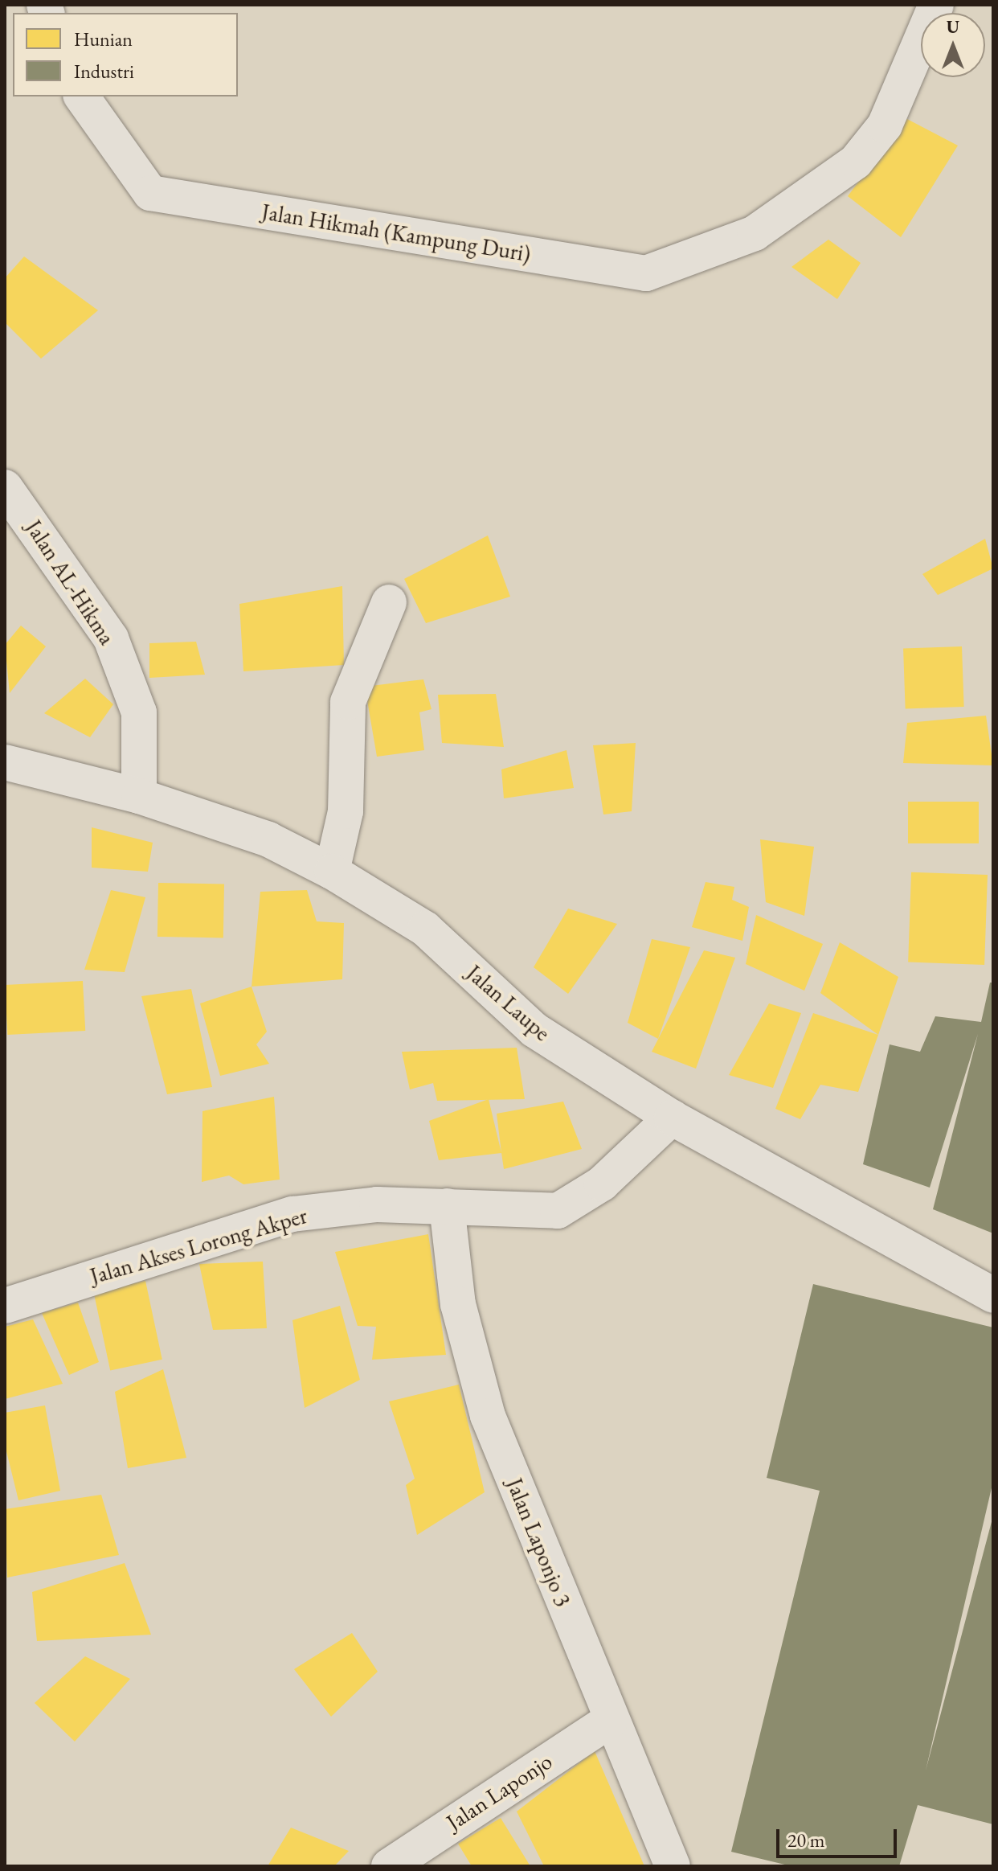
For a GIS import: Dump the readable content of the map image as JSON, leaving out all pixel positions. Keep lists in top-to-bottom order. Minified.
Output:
{"streets":{"street":["Jalan Hikmah (Kampung Duri)","Jalan AL-Hikma","Jalan Laupe","Jalan Akses Lorong Akper","Jalan Laponjo 3","Jalan Laponjo"]},"crossings":[["Jalan AL-Hikma","Jalan Laupe"],["Jalan Laupe","Jalan Akses Lorong Akper"],["Jalan Akses Lorong Akper","Jalan Laponjo 3"],["Jalan Laponjo 3","Jalan Laponjo"]],"legend":["Hunian","Industri"],"scale_bar":"20 m","north":"top"}
